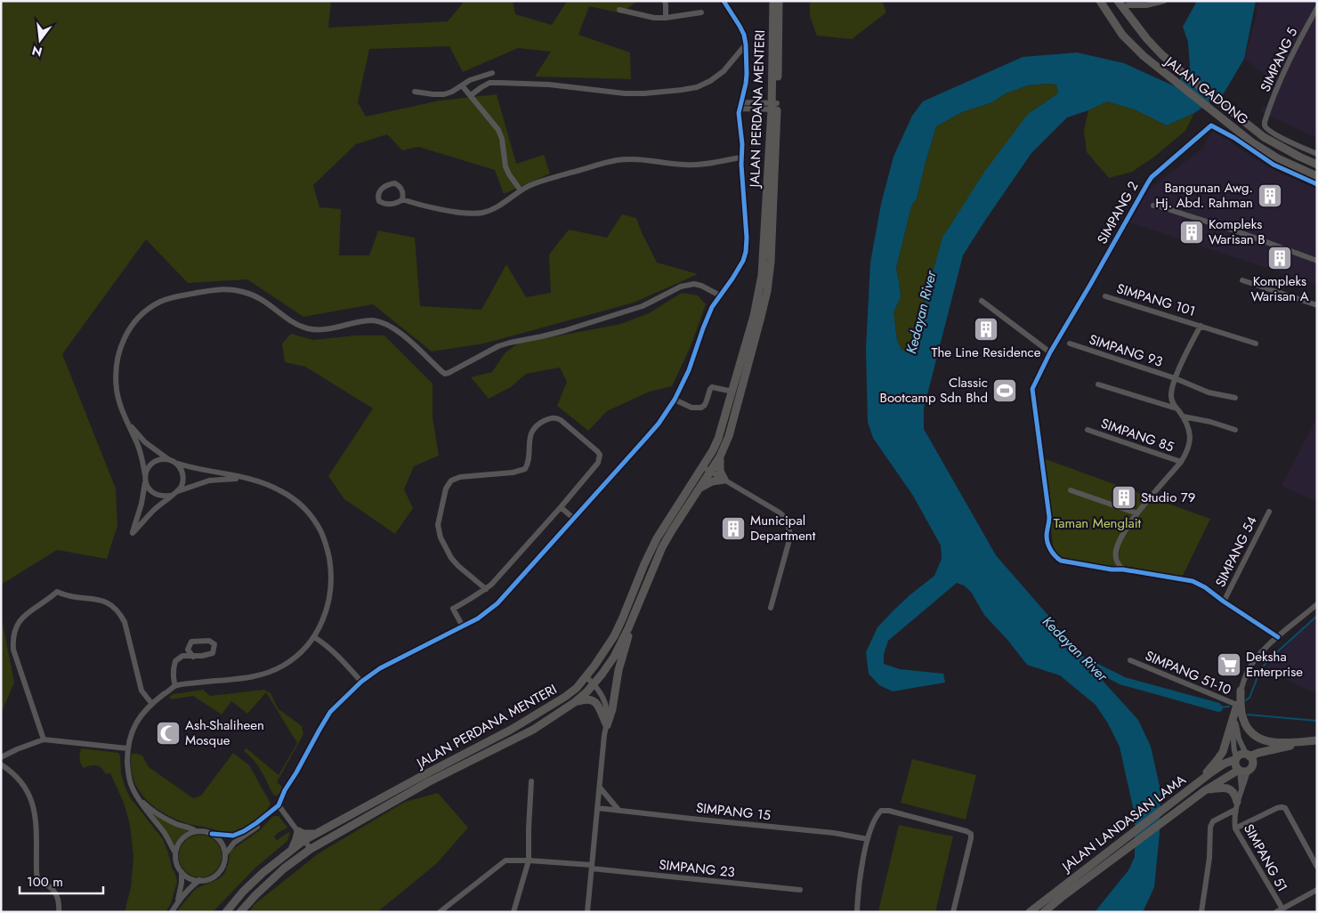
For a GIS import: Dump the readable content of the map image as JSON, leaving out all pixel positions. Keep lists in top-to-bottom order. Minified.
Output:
{"streets":{"main road":["JALAN GADONG","JALAN PERDANA MENTERI","JALAN LANDASAN LAMA"],"street":["SIMPANG 5","SIMPANG 2","SIMPANG 101","SIMPANG 93","SIMPANG 85","SIMPANG 54","SIMPANG 51-10","SIMPANG 15","SIMPANG 51","SIMPANG 23"]},"crossings":[["JALAN LANDASAN LAMA","SIMPANG 51"]],"water":["Kedayan River"],"parks":["Taman Menglait"],"places":{"building":["Bangunan Awg. Hj. Abd. Rahman","Kompleks Warisan B","Kompleks Warisan A","The Line Residence","Studio 79","Municipal Department"],"sports":["Classic Bootcamp Sdn Bhd"],"supermarket":["Deksha Enterprise"],"mosque":["Ash-Shaliheen Mosque"]},"scale_bar":"100 m","north":"bottom"}
